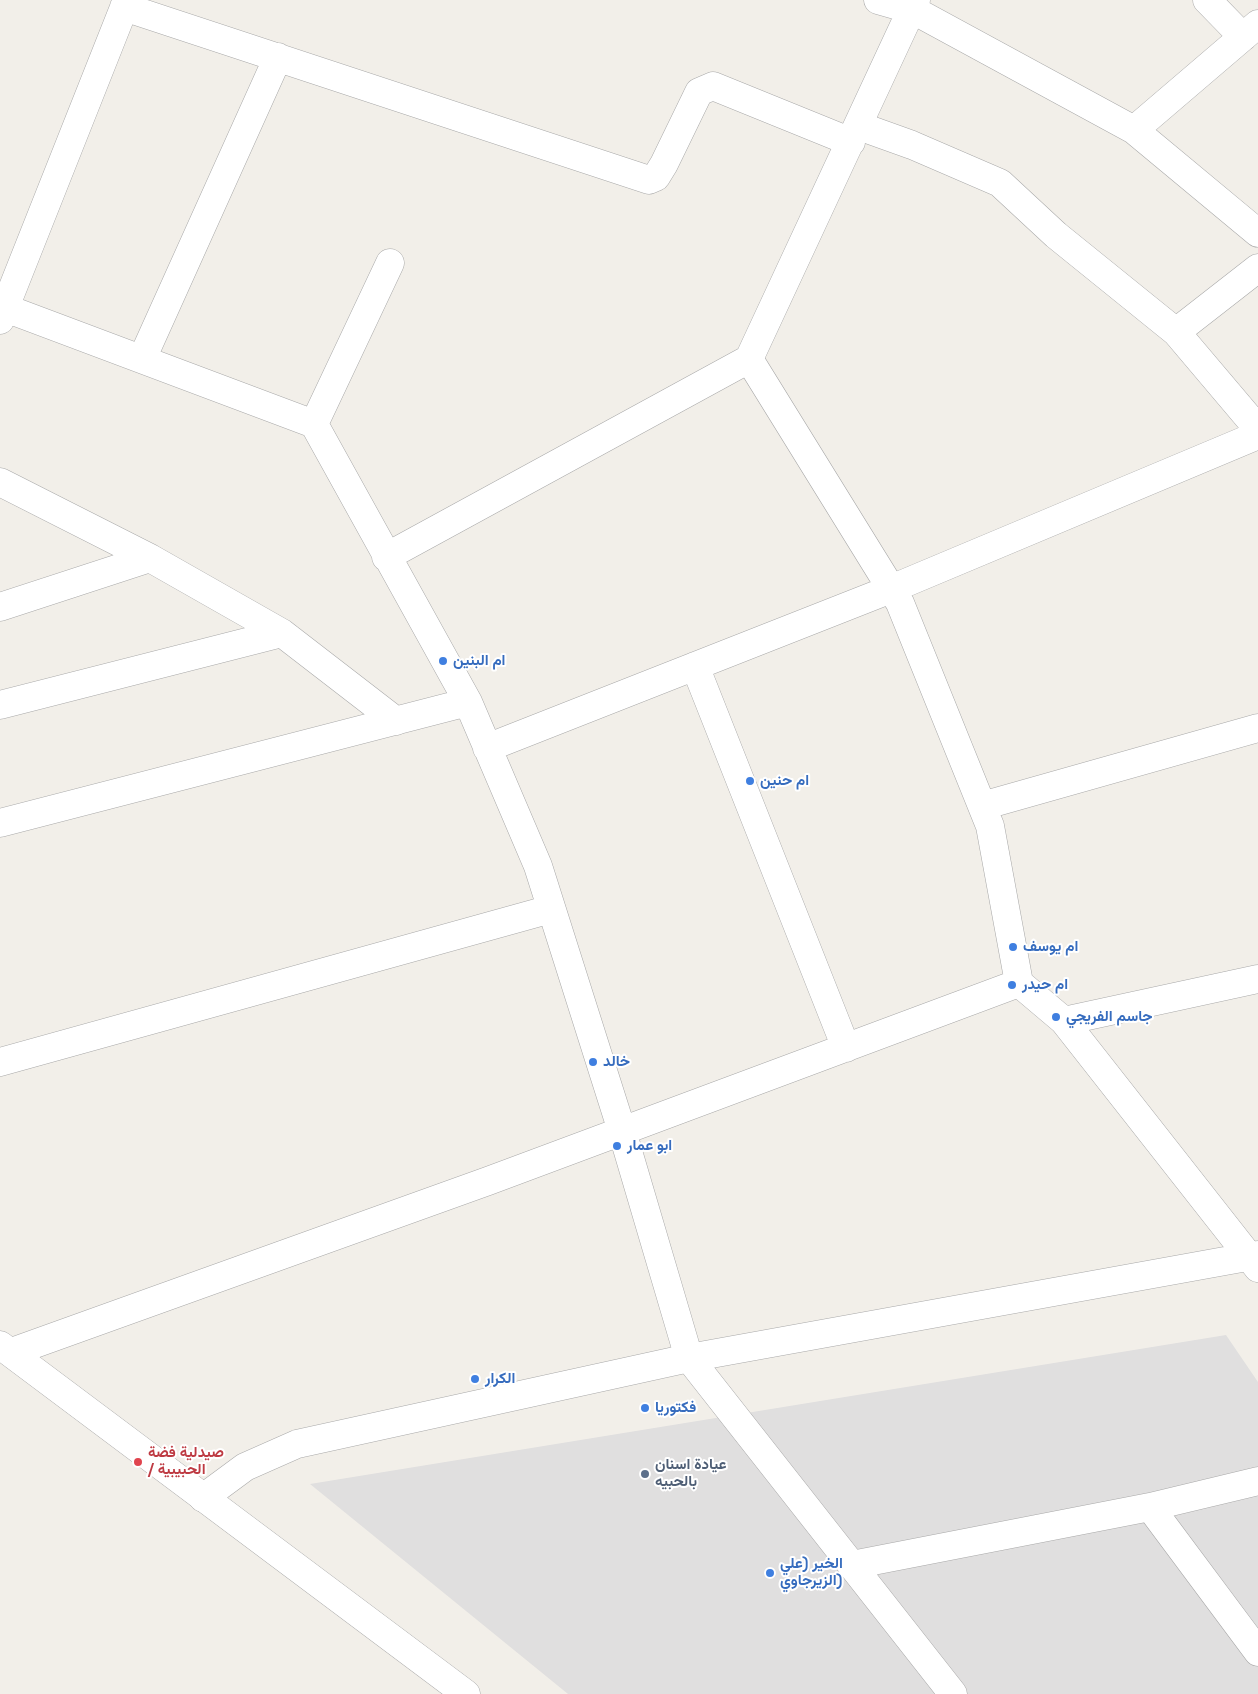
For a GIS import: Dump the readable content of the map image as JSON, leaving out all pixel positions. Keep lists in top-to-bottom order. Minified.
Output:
{"places":["ام البنين","ام حنين","ام يوسف","ام حيدر","جاسم الفريجي","خالد","ابو عمار","الكرار","فكتوريا","صيدلية فضة / الحبيبية","عيادة اسنان بالحبيه","الخير (علي الزيرجاوي)"]}
